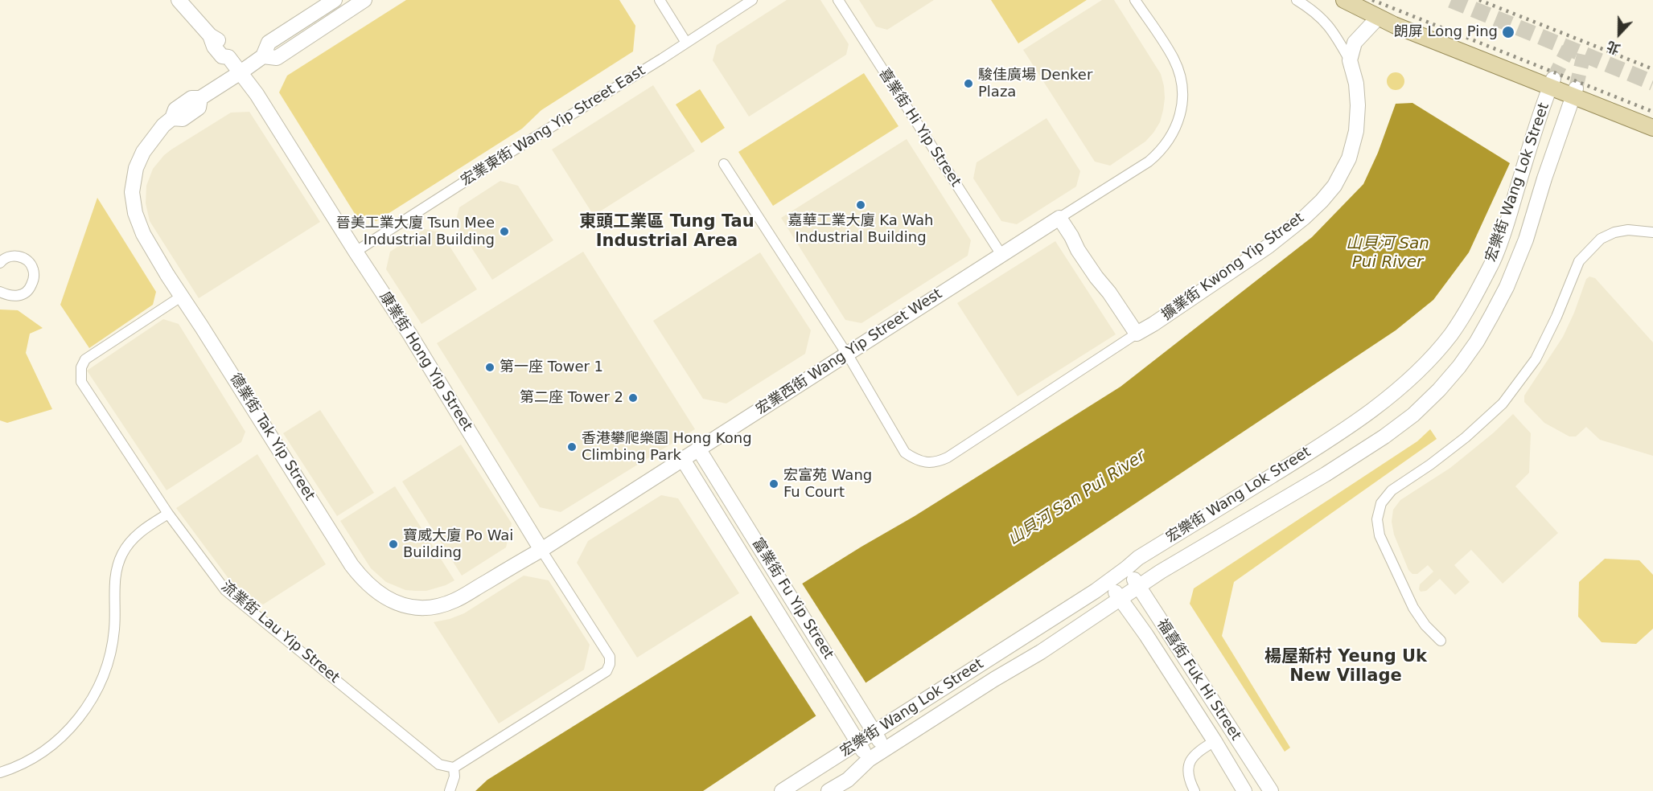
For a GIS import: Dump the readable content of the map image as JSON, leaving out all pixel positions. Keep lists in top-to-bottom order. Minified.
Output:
{"streets":{"street":["宏業東街 Wang Yip Street East","喜業街 Hi Yip Street","宏樂街 Wang Lok Street","擴業街 Kwong Yip Street","宏業西街 Wang Yip Street West","康業街 Hong Yip Street","德業街 Tak Yip Street","富業街 Fu Yip Street","流業街 Lau Yip Street","福喜街 Fuk Hi Street"]},"crossings":[["宏業東街 Wang Yip Street East","康業街 Hong Yip Street"],["喜業街 Hi Yip Street","宏業西街 Wang Yip Street West"],["宏樂街 Wang Lok Street","富業街 Fu Yip Street"],["宏樂街 Wang Lok Street","福喜街 Fuk Hi Street"],["宏業西街 Wang Yip Street West","康業街 Hong Yip Street"],["宏業西街 Wang Yip Street West","德業街 Tak Yip Street"],["宏業西街 Wang Yip Street West","富業街 Fu Yip Street"],["康業街 Hong Yip Street","德業街 Tak Yip Street"],["康業街 Hong Yip Street","流業街 Lau Yip Street"],["德業街 Tak Yip Street","流業街 Lau Yip Street"]],"districts":["東頭工業區 Tung Tau Industrial Area","楊屋新村 Yeung Uk New Village"],"water":["山貝河 San Pui River"],"places":["朗屏 Long Ping","駿佳廣場 Denker Plaza","嘉華工業大廈 Ka Wah Industrial Building","晉美工業大廈 Tsun Mee Industrial Building","第一座 Tower 1","第二座 Tower 2","香港攀爬樂園 Hong Kong Climbing Park","宏富苑 Wang Fu Court","寶威大廈 Po Wai Building"],"north":"bottom"}
